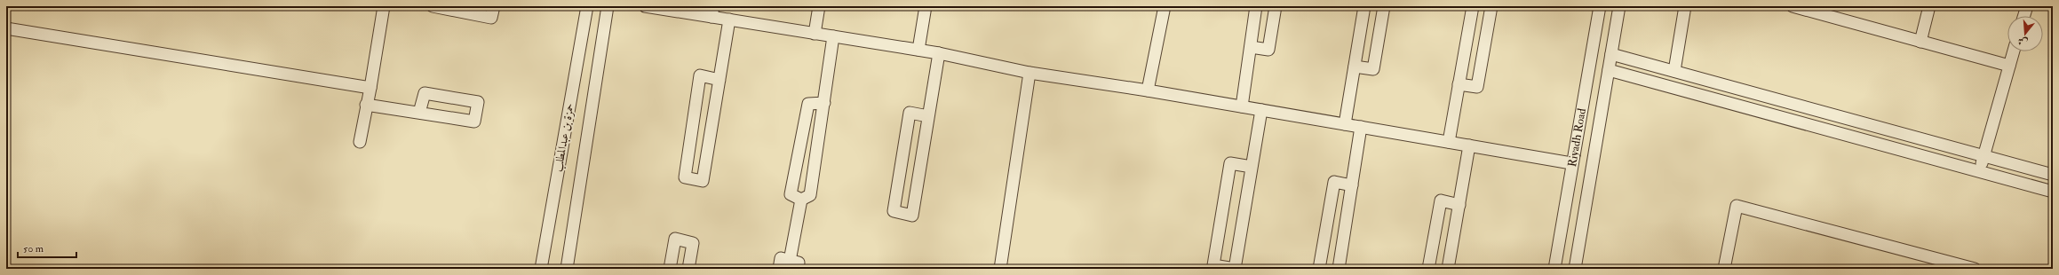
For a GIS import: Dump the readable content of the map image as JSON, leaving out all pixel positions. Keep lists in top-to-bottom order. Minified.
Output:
{"streets":{"street":["حمزة بن عبدالمطلب","Riyadh Road"]},"scale_bar":"50 m","north":"bottom"}
